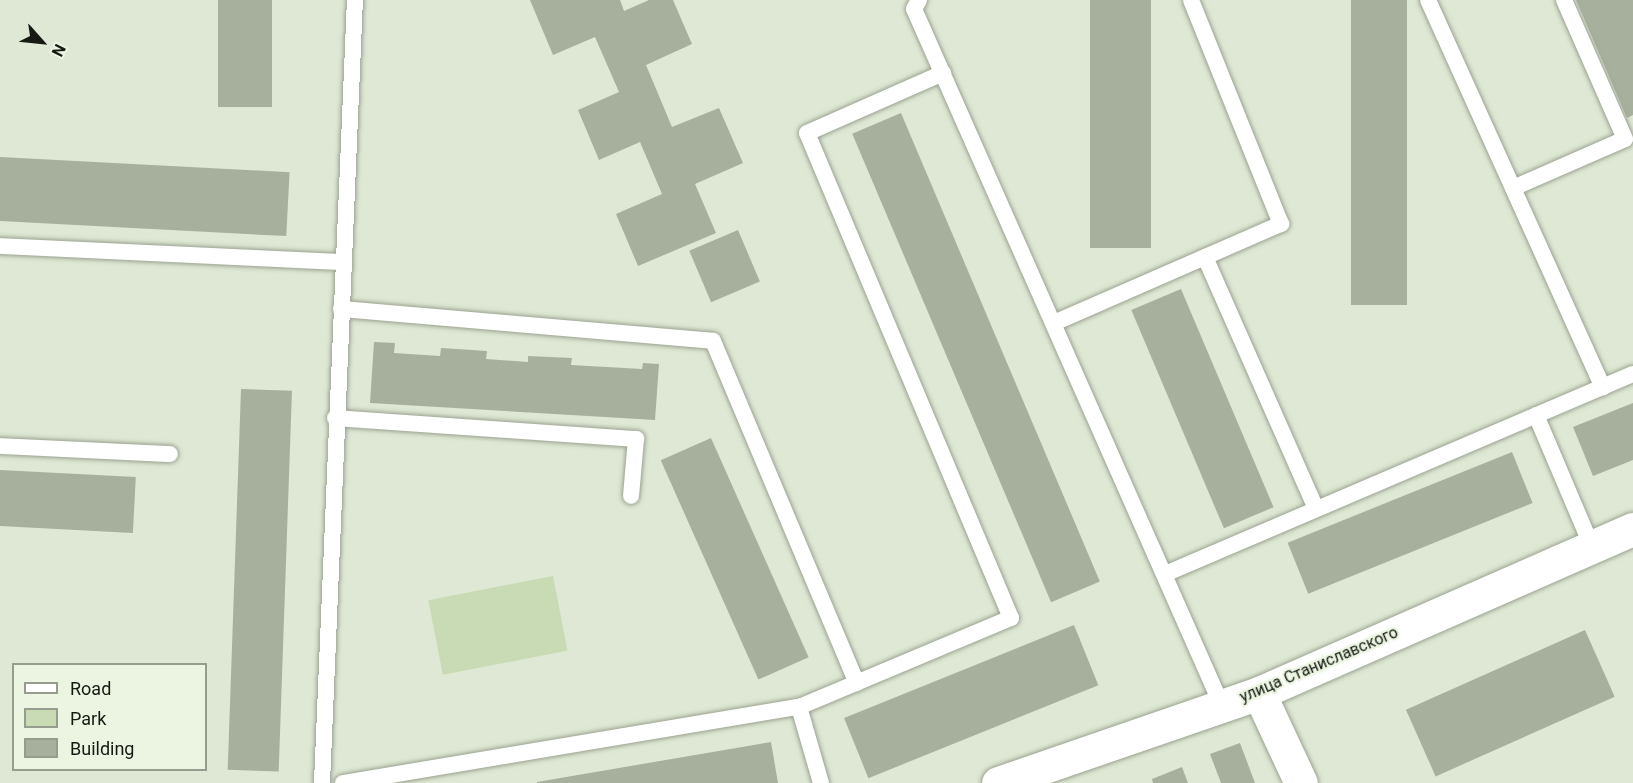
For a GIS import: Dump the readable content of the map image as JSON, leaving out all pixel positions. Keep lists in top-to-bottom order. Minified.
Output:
{"streets":{"main road":["улица Станиславского"]},"legend":["Road","Park","Building"],"north":"bottom right"}
